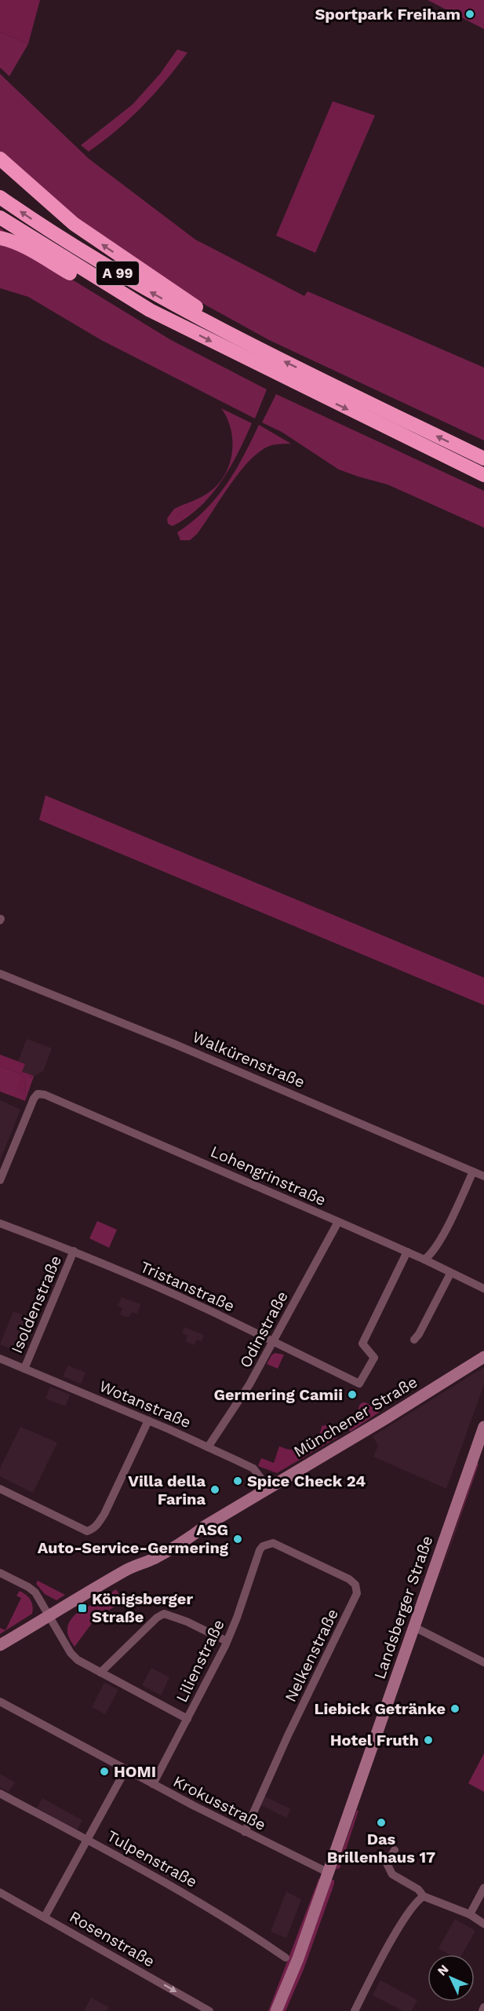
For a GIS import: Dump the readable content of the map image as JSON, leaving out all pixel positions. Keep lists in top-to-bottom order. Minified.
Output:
{"streets":{"highway":["A 99"],"main road":["Münchener Straße","Landsberger Straße"],"street":["Walkürenstraße","Lohengrinstraße","Tristanstraße","Isoldenstraße","Odinstraße","Wotanstraße","Nelkenstraße","Lilienstraße","Krokusstraße","Tulpenstraße","Rosenstraße"]},"crossings":[["Lohengrinstraße","Tristanstraße"],["Lohengrinstraße","Odinstraße"],["Tristanstraße","Isoldenstraße"],["Tristanstraße","Odinstraße"],["Isoldenstraße","Wotanstraße"],["Odinstraße","Wotanstraße"],["Wotanstraße","Münchener Straße"],["Landsberger Straße","Krokusstraße"],["Nelkenstraße","Lilienstraße"],["Nelkenstraße","Krokusstraße"],["Lilienstraße","Krokusstraße"]],"one_way":["Rosenstraße"],"places":{"other":["Sportpark Freiham","Germering Camii","Spice Check 24","Villa della Farina","ASG Auto-Service-Germering","Liebick Getränke","Hotel Fruth","HOMI","Das Brillenhaus 17"],"transit":["Königsberger Straße"]},"north":"top left"}
